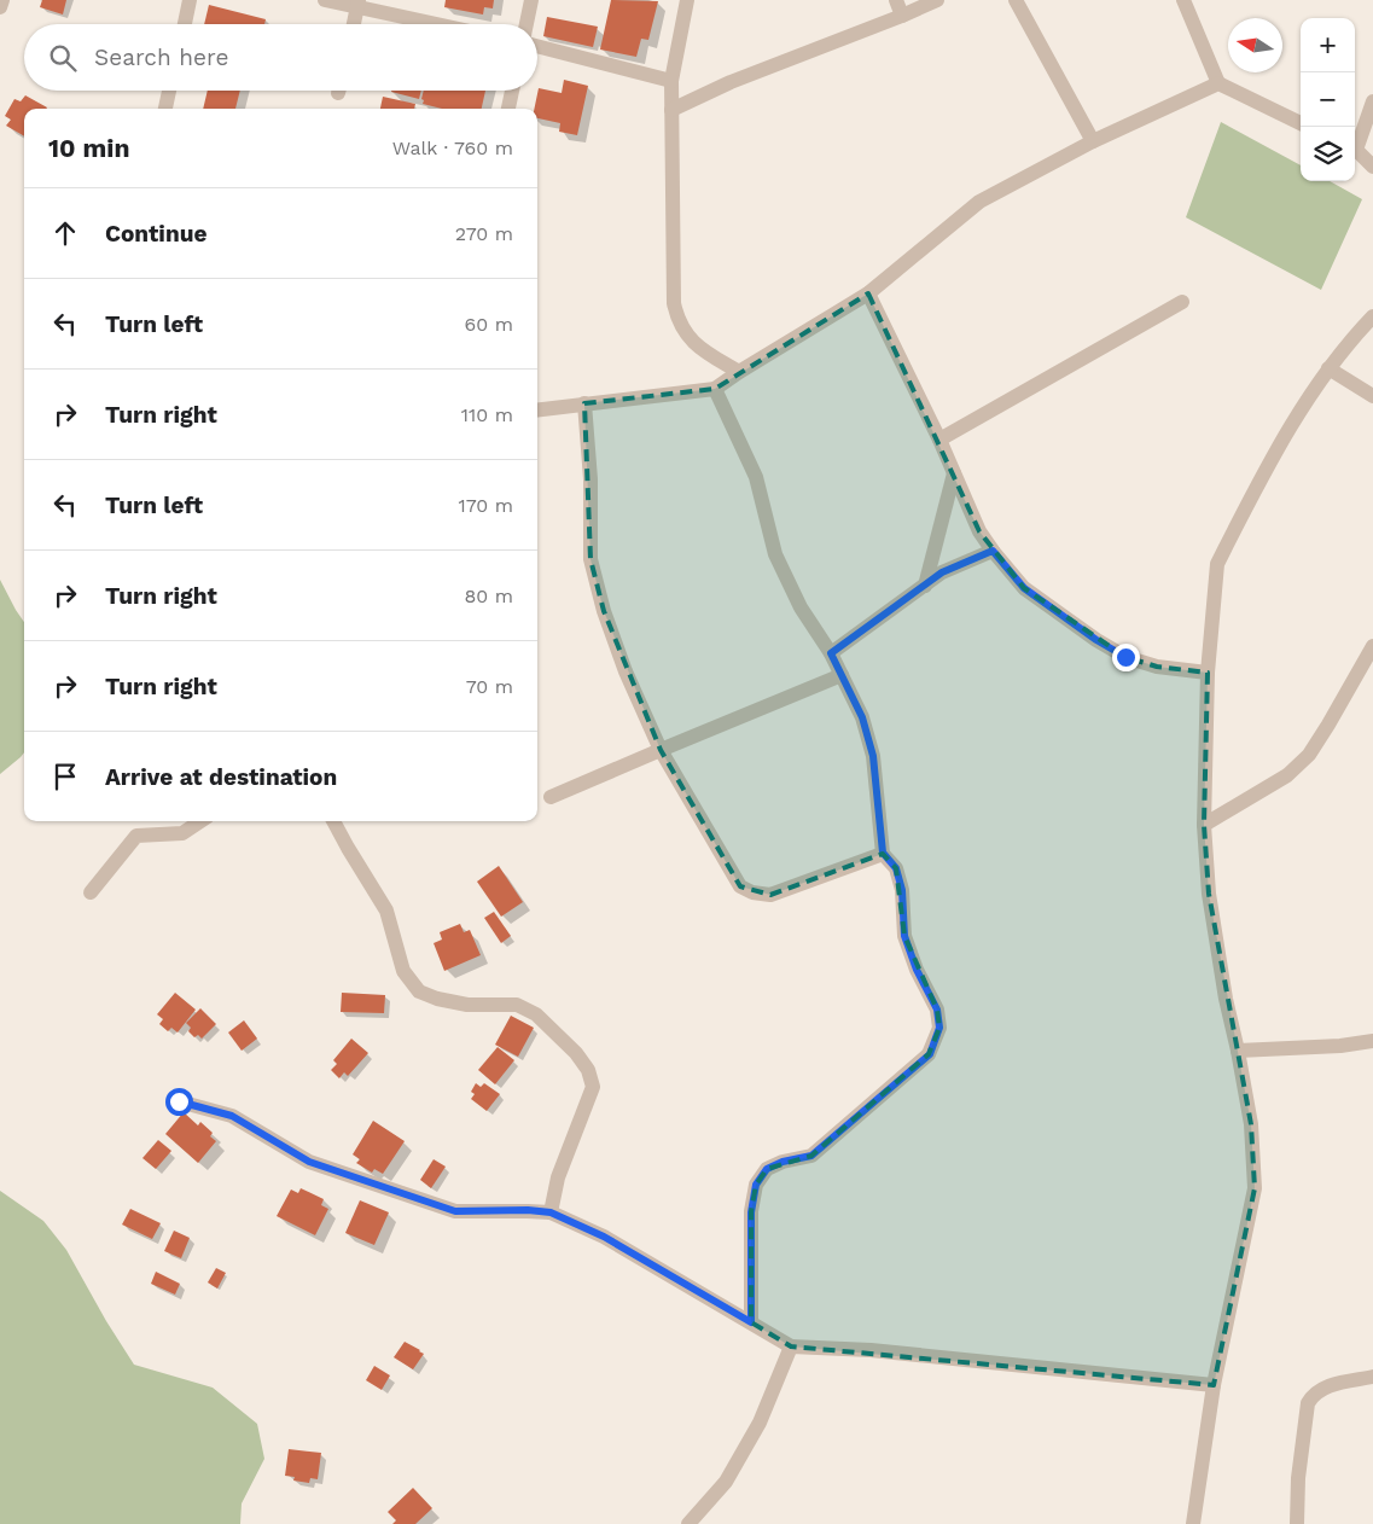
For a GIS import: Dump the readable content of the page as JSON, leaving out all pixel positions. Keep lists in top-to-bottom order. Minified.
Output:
{"north":"left","page":{"map_buttons":["+","−"],"search":"Search here","heading":["10 min","Walk · 760 m"],"list":[["Continue","270 m"],["Turn left","60 m"],["Turn right","110 m"],["Turn left","170 m"],["Turn right","80 m"],["Turn right","70 m"],"Arrive at destination"]}}
